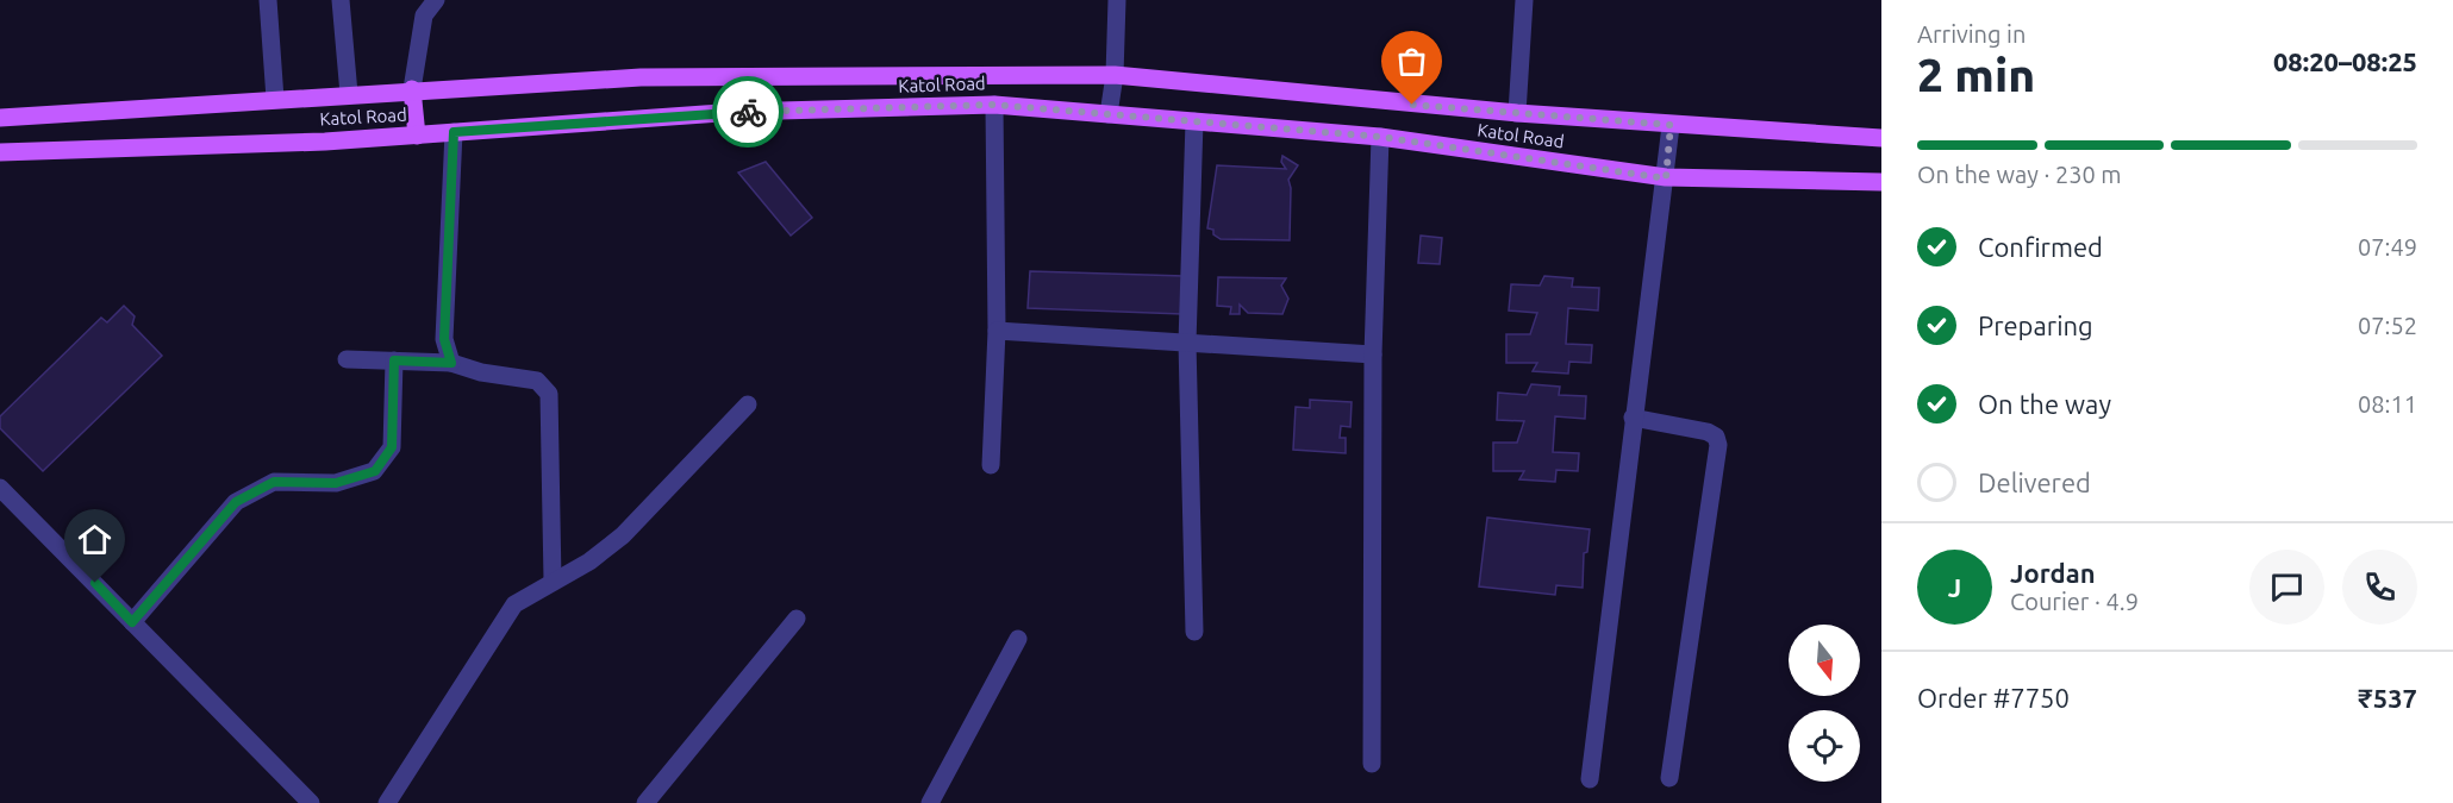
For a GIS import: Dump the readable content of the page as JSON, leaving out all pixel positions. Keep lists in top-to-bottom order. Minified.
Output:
{"streets":{"main road":["Katol Road"]},"north":"bottom","page":{"heading":["2 min","Arriving in","08:20–08:25"],"panel":["Jordan","Courier · 4.9","Order #7750","₹537"],"bar":"On the way · 230 m","list":[["Confirmed","07:49"],["Preparing","07:52"],["On the way","08:11"],"Delivered"],"round":"J"}}
